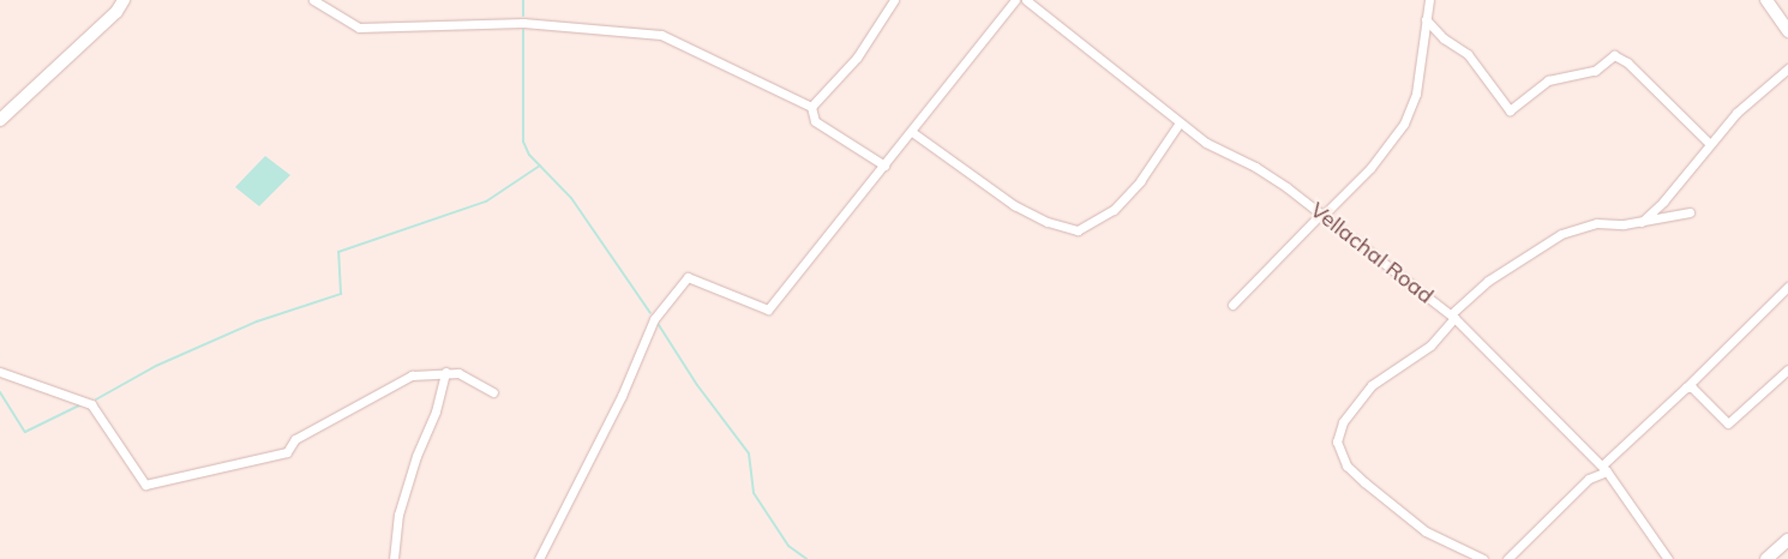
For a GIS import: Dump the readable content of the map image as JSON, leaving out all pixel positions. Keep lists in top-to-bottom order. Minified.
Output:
{"streets":{"street":["Vellachal Road"]}}
